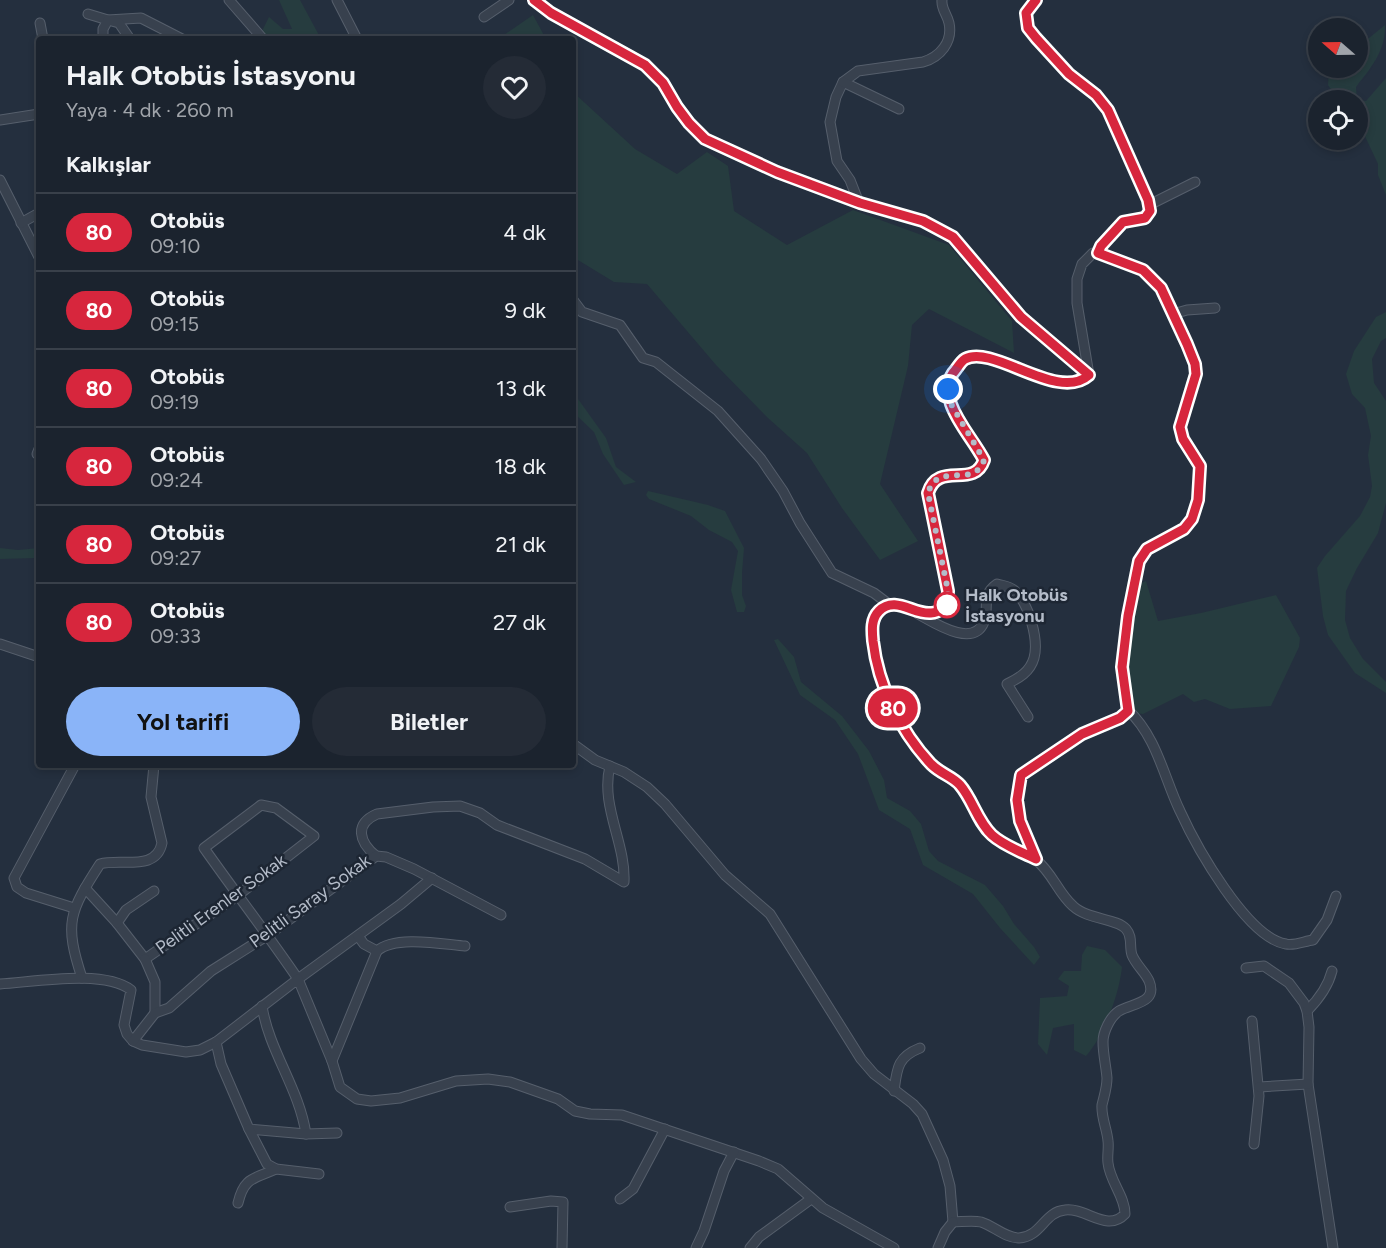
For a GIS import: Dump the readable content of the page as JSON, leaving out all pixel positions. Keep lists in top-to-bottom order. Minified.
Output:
{"streets":{"street":["Pelitli Saray Sokak","Pelitli Erenler Sokak"]},"places":["Halk Otobüs İstasyonu"],"lines":["bus line 80"],"north":"left","page":{"on_map":"80","heading":[["Halk Otobüs İstasyonu","Yaya · 4 dk · 260 m"],"Kalkışlar"],"list":[{"mark":"80","name":"Otobüs","note":"09:10","value":"4 dk"},{"mark":"80","name":"Otobüs","note":"09:15","value":"9 dk"},{"mark":"80","name":"Otobüs","note":"09:19","value":"13 dk"},{"mark":"80","name":"Otobüs","note":"09:24","value":"18 dk"},{"mark":"80","name":"Otobüs","note":"09:27","value":"21 dk"},{"mark":"80","name":"Otobüs","note":"09:33","value":"27 dk"}],"buttons":["Yol tarifi","Biletler"]}}
